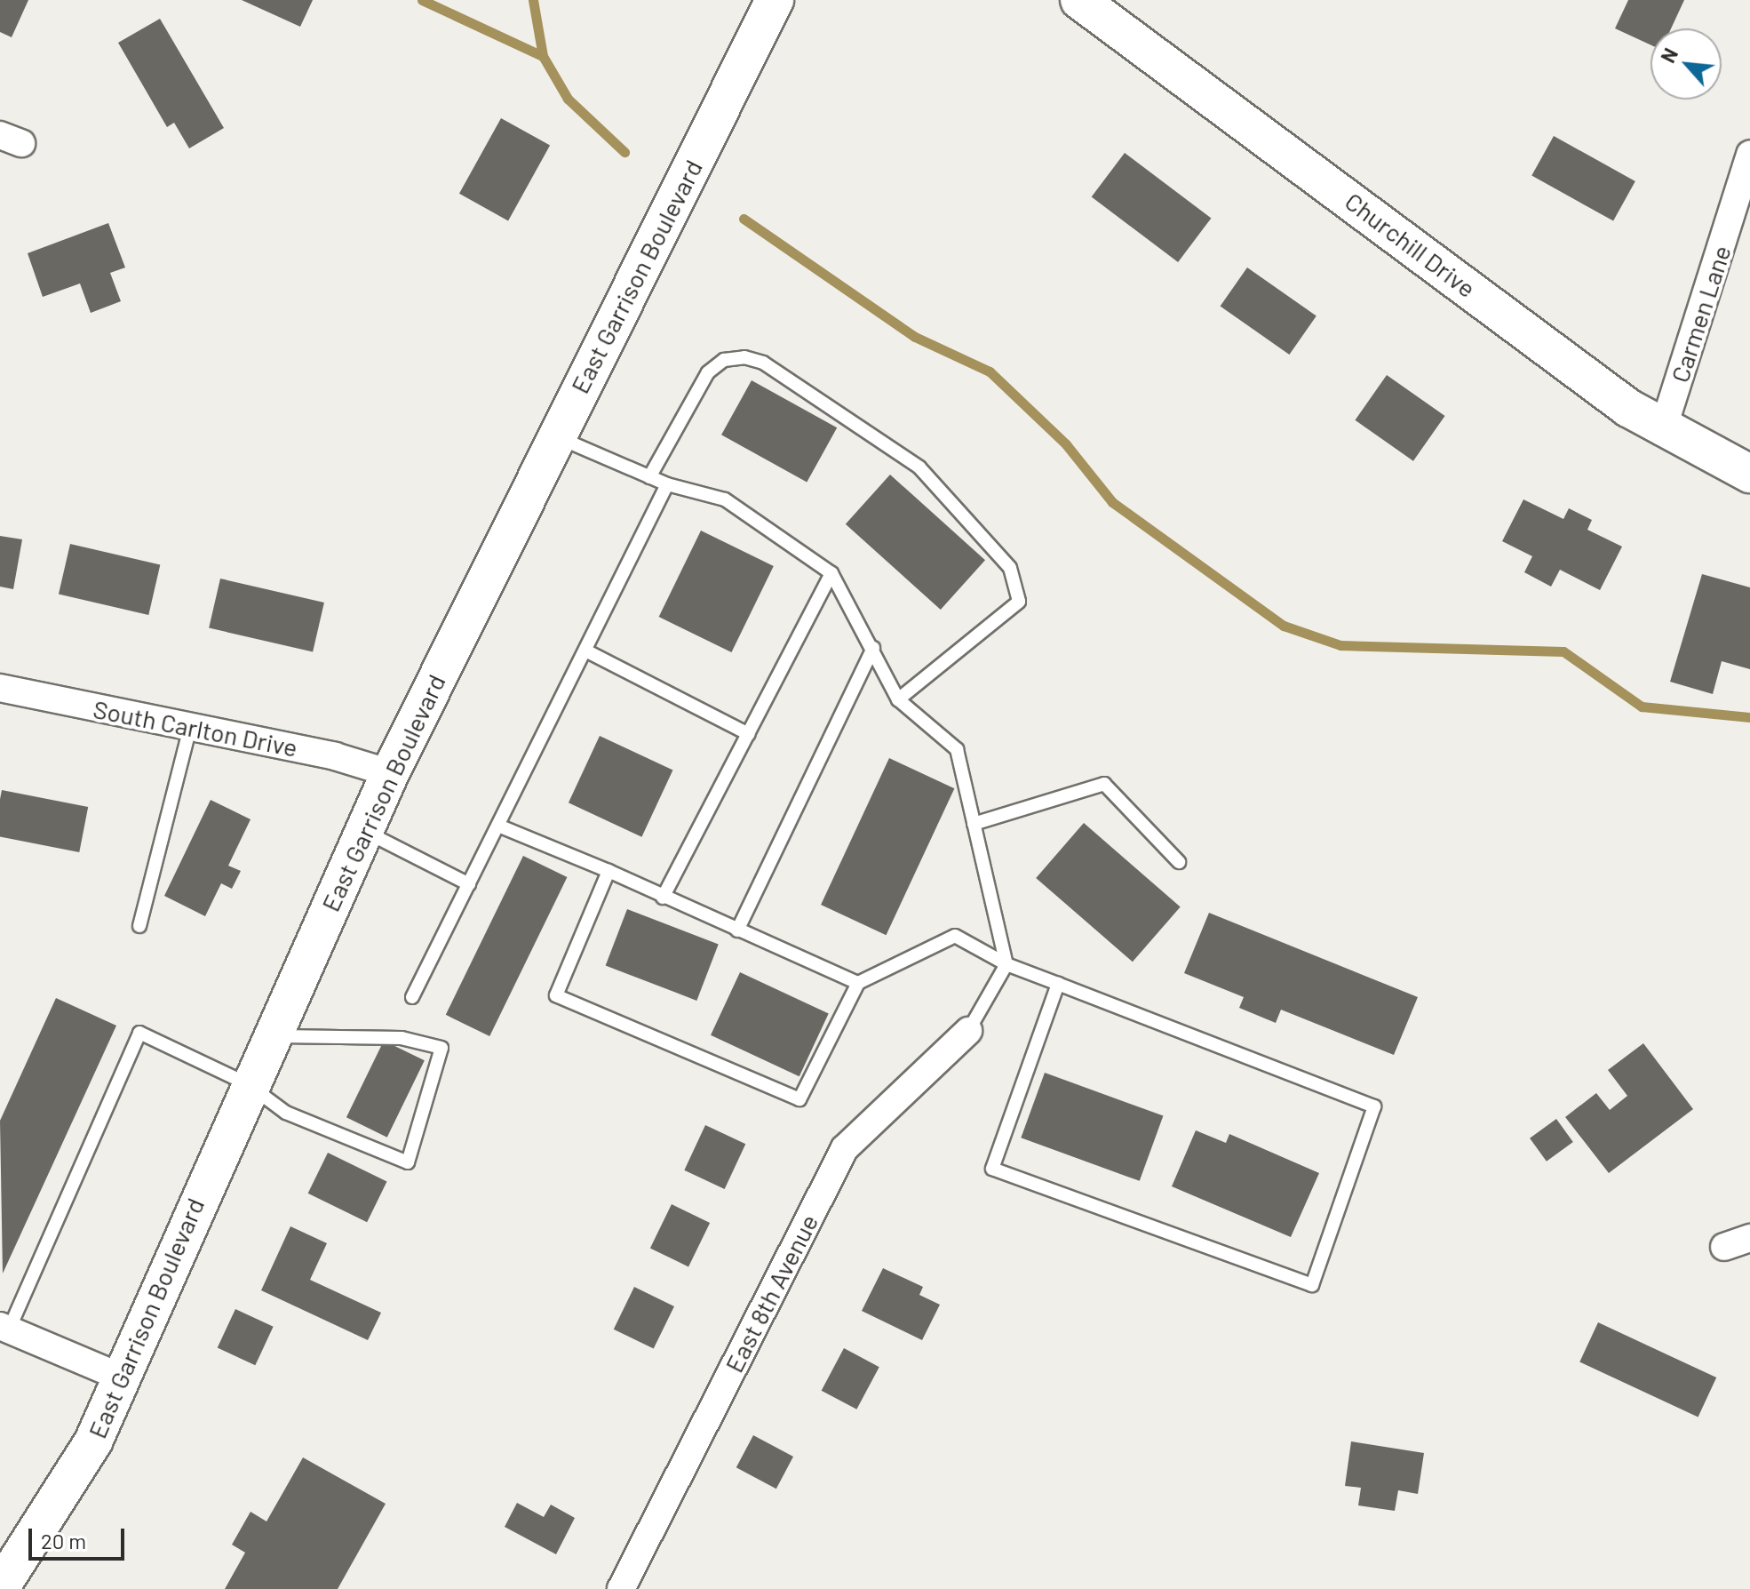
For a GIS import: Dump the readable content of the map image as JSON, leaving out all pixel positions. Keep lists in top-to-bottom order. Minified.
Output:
{"streets":{"main road":["Churchill Drive","East Garrison Boulevard"],"street":["Carmen Lane","South Carlton Drive","East 8th Avenue"]},"crossings":[["Churchill Drive","Carmen Lane"],["East Garrison Boulevard","South Carlton Drive"]],"scale_bar":"20 m","north":"top left"}
